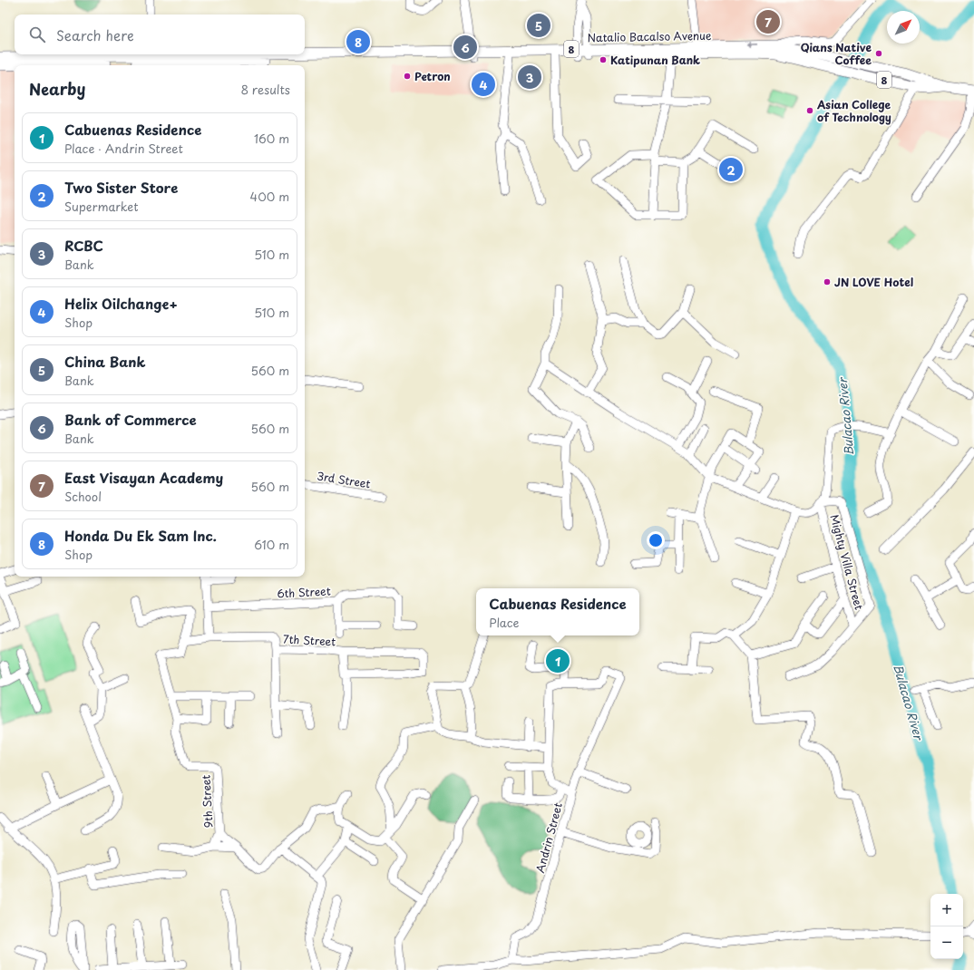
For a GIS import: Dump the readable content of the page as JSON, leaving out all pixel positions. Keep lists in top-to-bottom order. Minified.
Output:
{"streets":{"main road":["Natalio Bacalso Avenue","8"],"street":["3rd Street","Mighty Villa Street","6th Street","7th Street","9th Street","Andrin Street"]},"crossings":[["7th Street","9th Street"]],"water":["Bulacao River"],"places":["Qians Native Coffee","Katipunan Bank","Petron","Asian College of Technology","JN LOVE Hotel"],"north":"top right","page":{"pins":["7","5","8","6","3","4","2","1"],"search":"Search here","heading":["Nearby","8 results"],"list":[{"mark":"1","name":"Cabuenas Residence","note":"Place · Andrin Street","value":"160 m"},{"mark":"2","name":"Two Sister Store","note":"Supermarket","value":"400 m"},{"mark":"3","name":"RCBC","note":"Bank","value":"510 m"},{"mark":"4","name":"Helix Oilchange+","note":"Shop","value":"510 m"},{"mark":"5","name":"China Bank","note":"Bank","value":"560 m"},{"mark":"6","name":"Bank of Commerce","note":"Bank","value":"560 m"},{"mark":"7","name":"East Visayan Academy","note":"School","value":"560 m"},{"mark":"8","name":"Honda Du Ek Sam Inc.","note":"Shop","value":"610 m"}],"popup":["Cabuenas Residence","Place"],"map_buttons":["+","−"]}}
